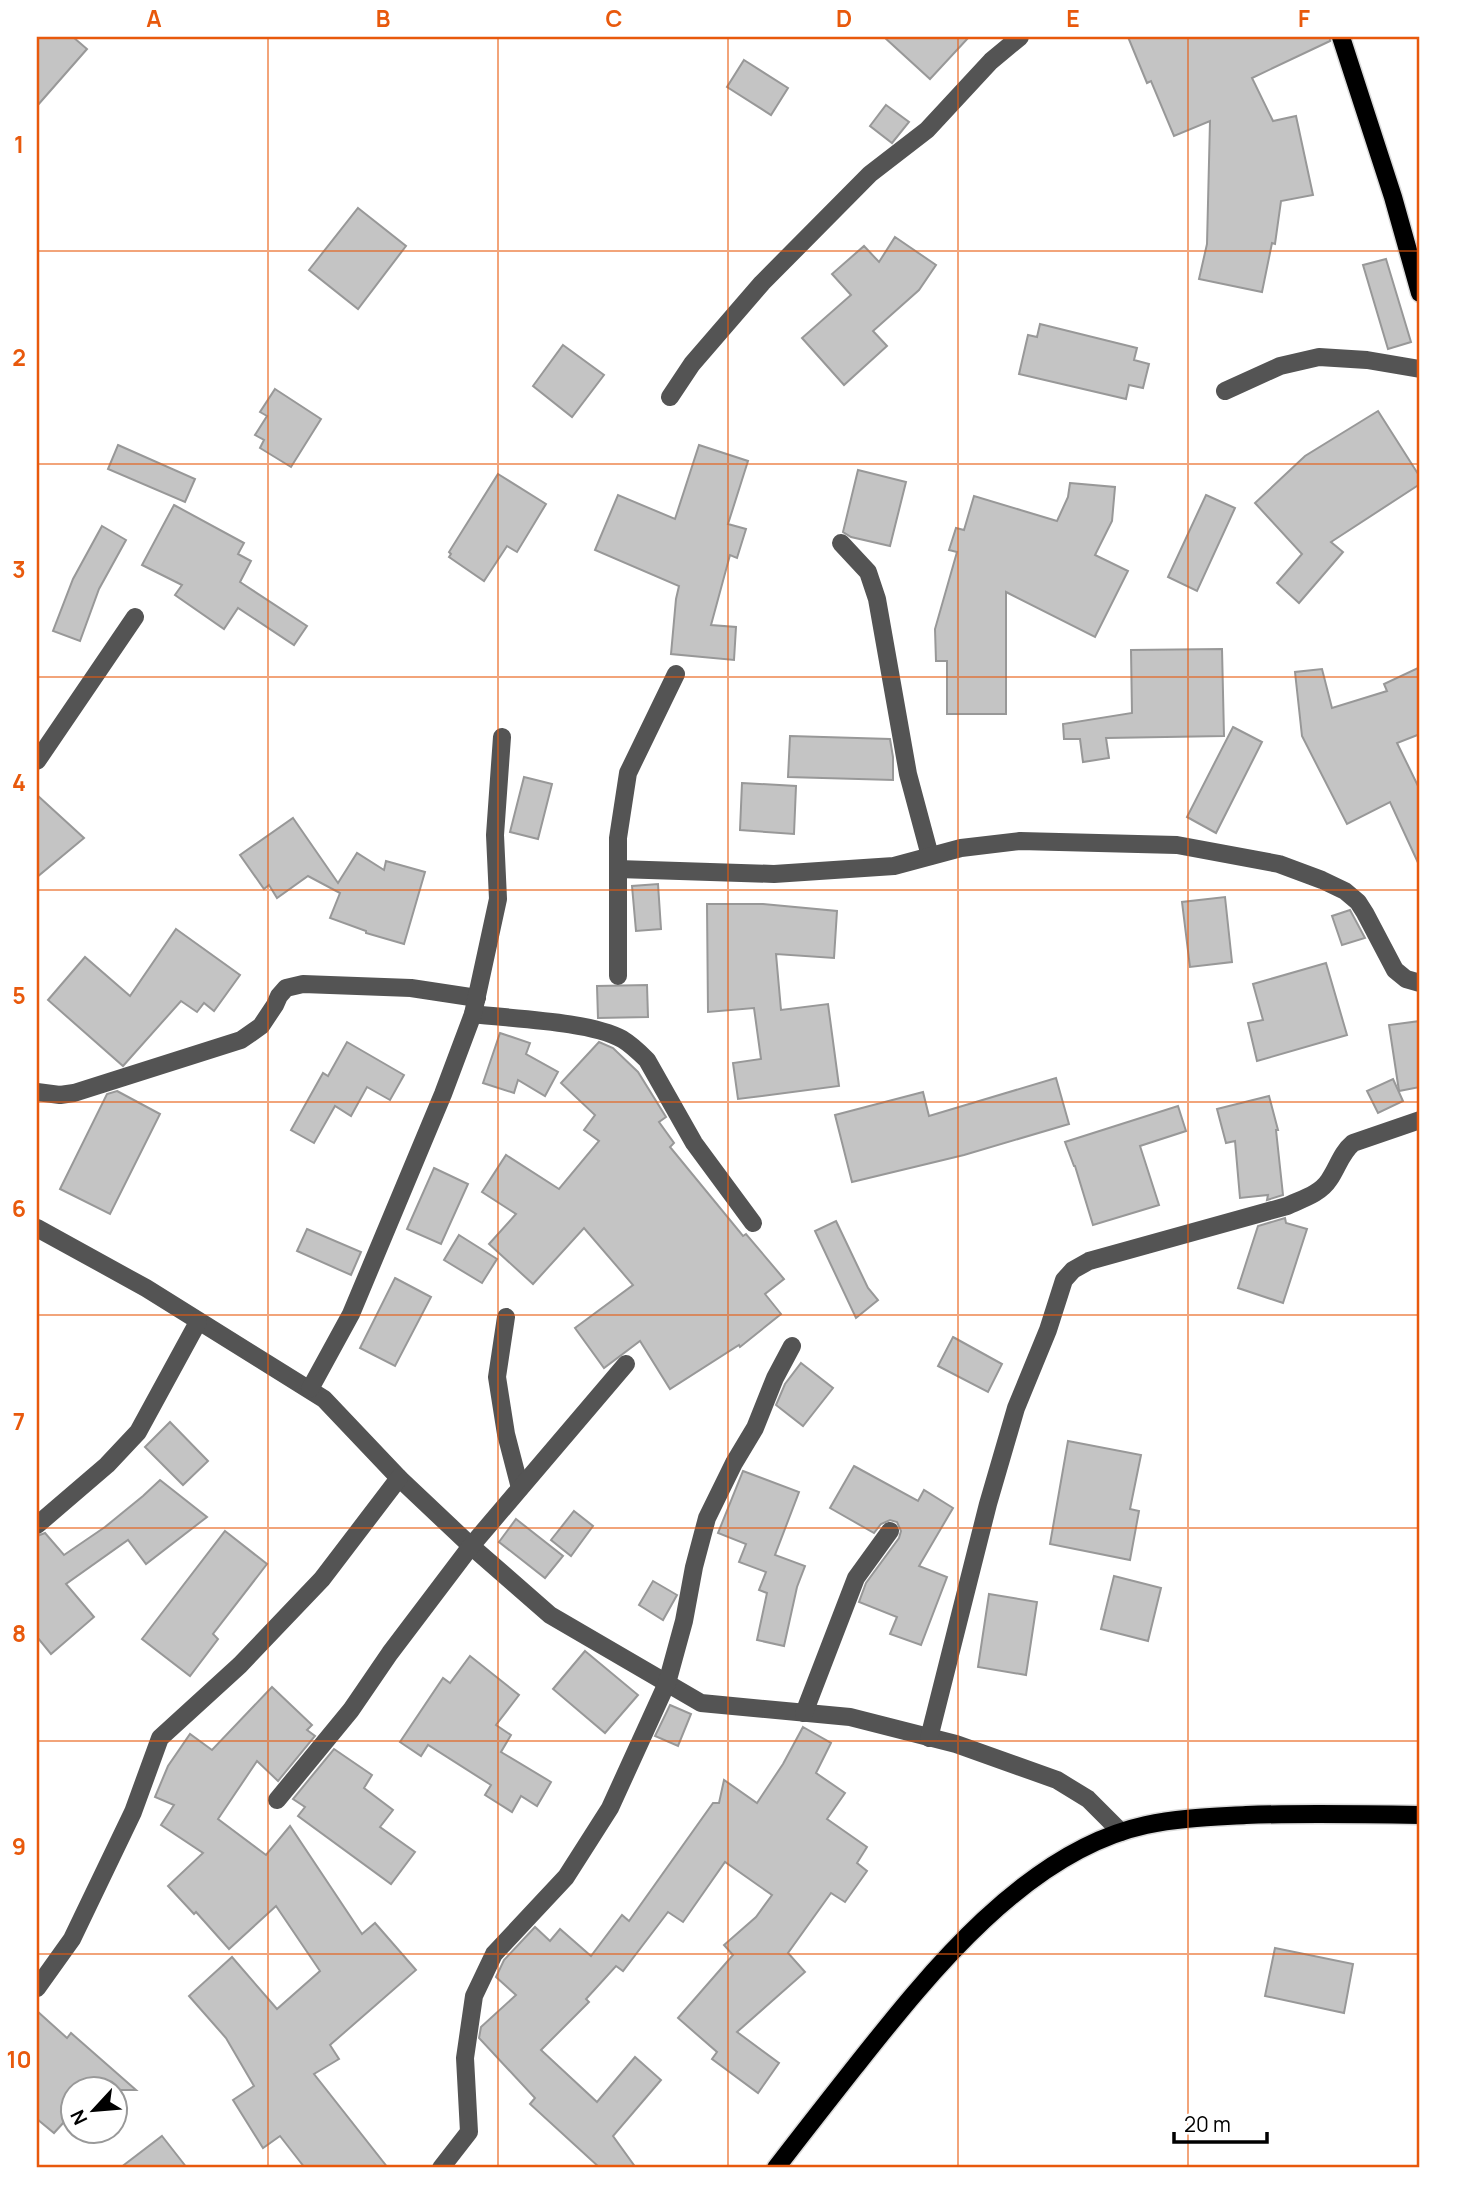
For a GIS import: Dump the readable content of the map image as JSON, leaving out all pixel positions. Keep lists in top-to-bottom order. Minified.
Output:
{"scale_bar":"20 m","north":"bottom left","grid":{"columns":["A","B","C","D","E","F"],"rows":["1","2","3","4","5","6","7","8","9","10"]}}
